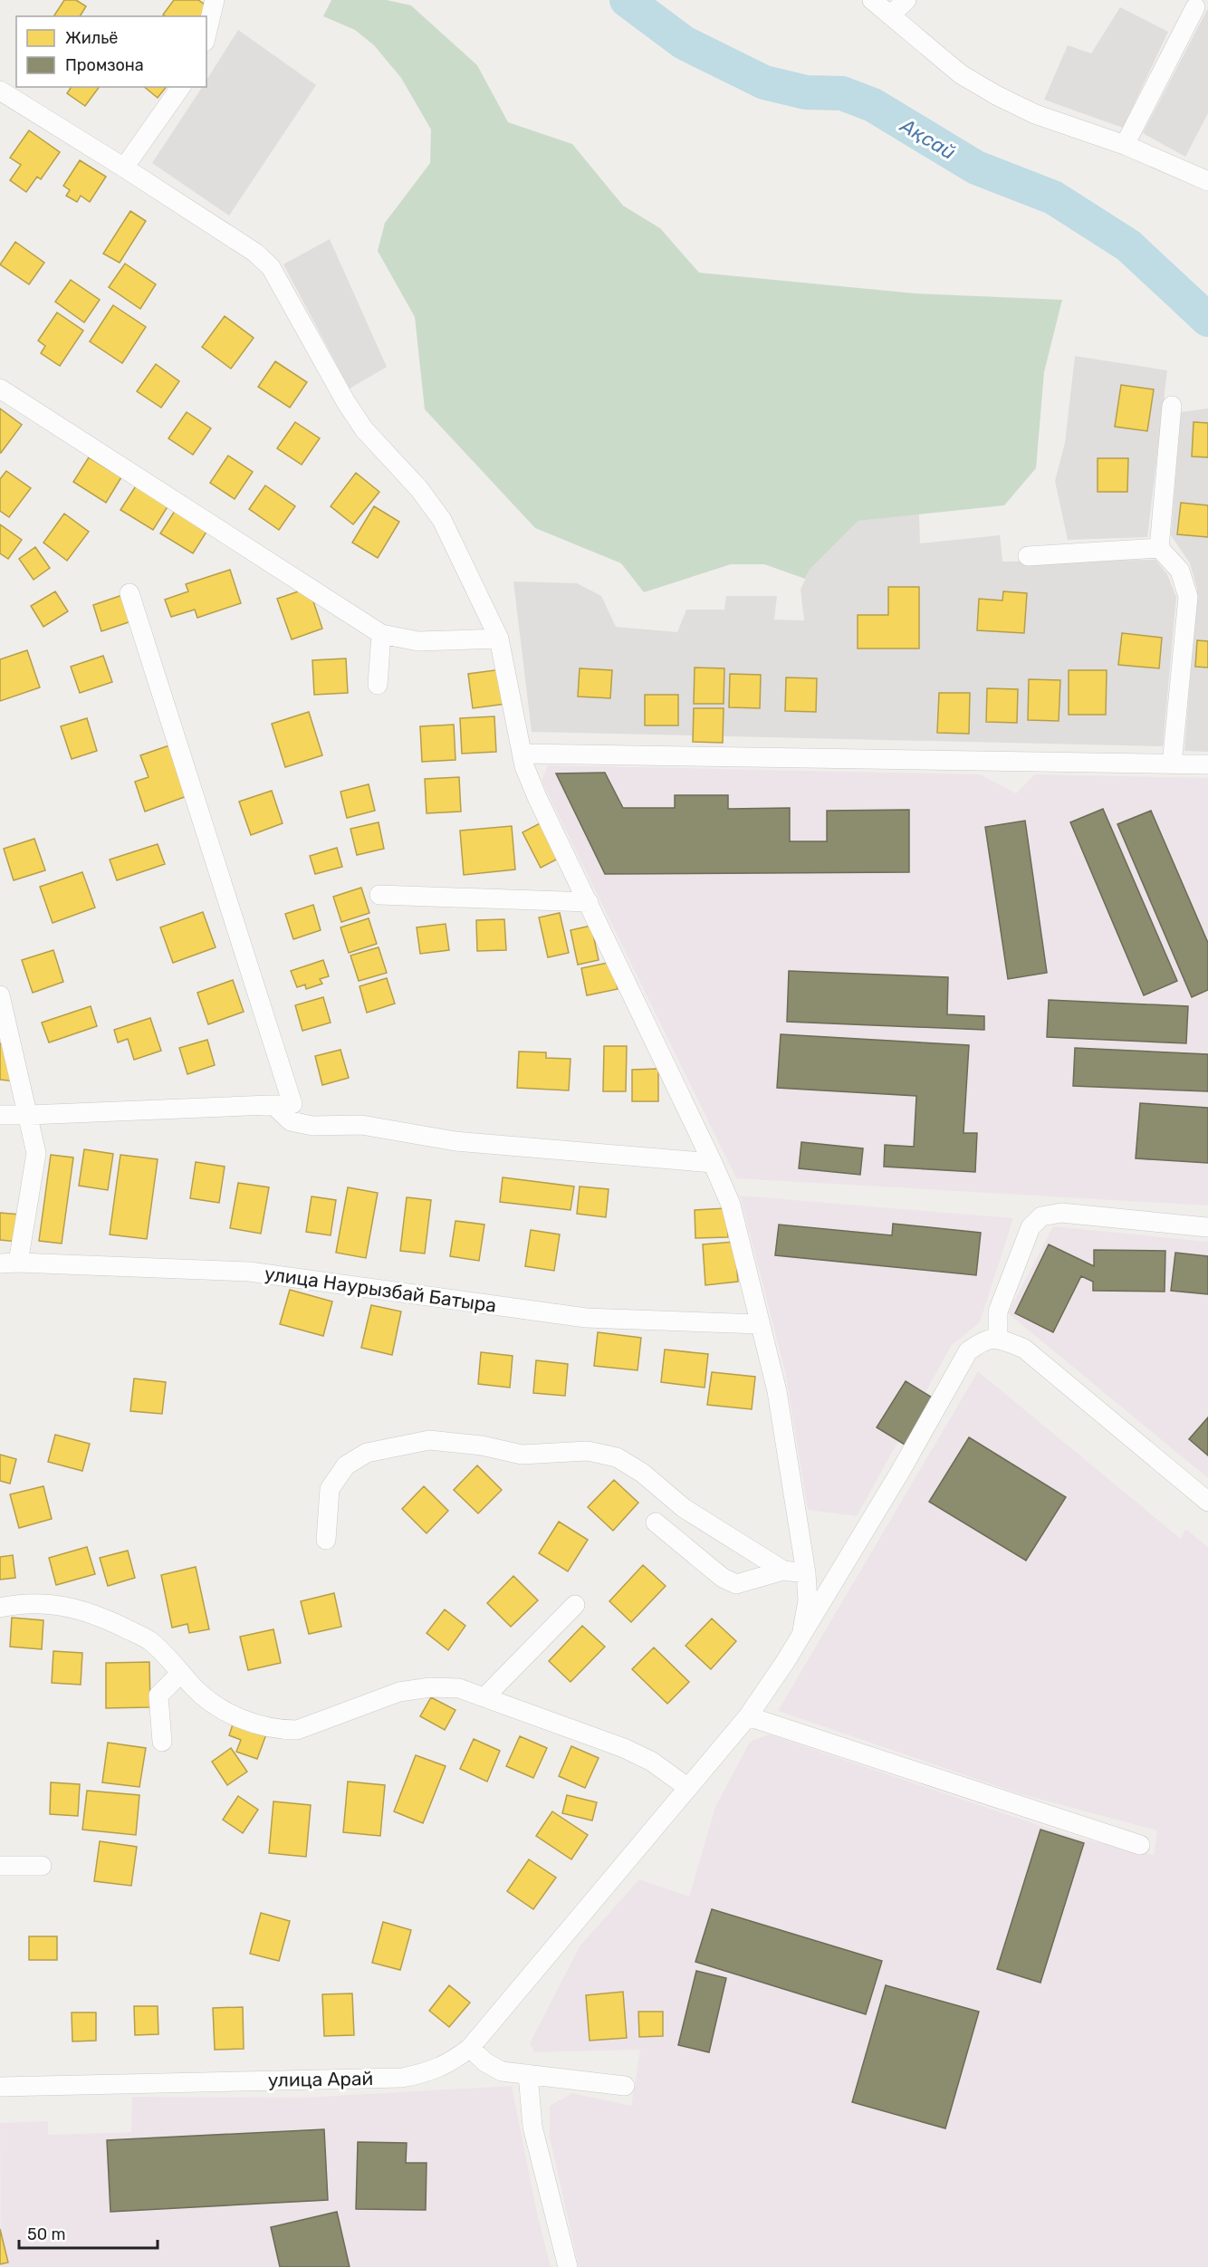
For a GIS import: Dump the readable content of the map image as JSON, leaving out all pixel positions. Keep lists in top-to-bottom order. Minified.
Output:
{"streets":{"street":["улица Наурызбай Батыра","улица Арай"]},"water":["Ақсай"],"legend":["Жильё","Промзона"],"scale_bar":"50 m"}
